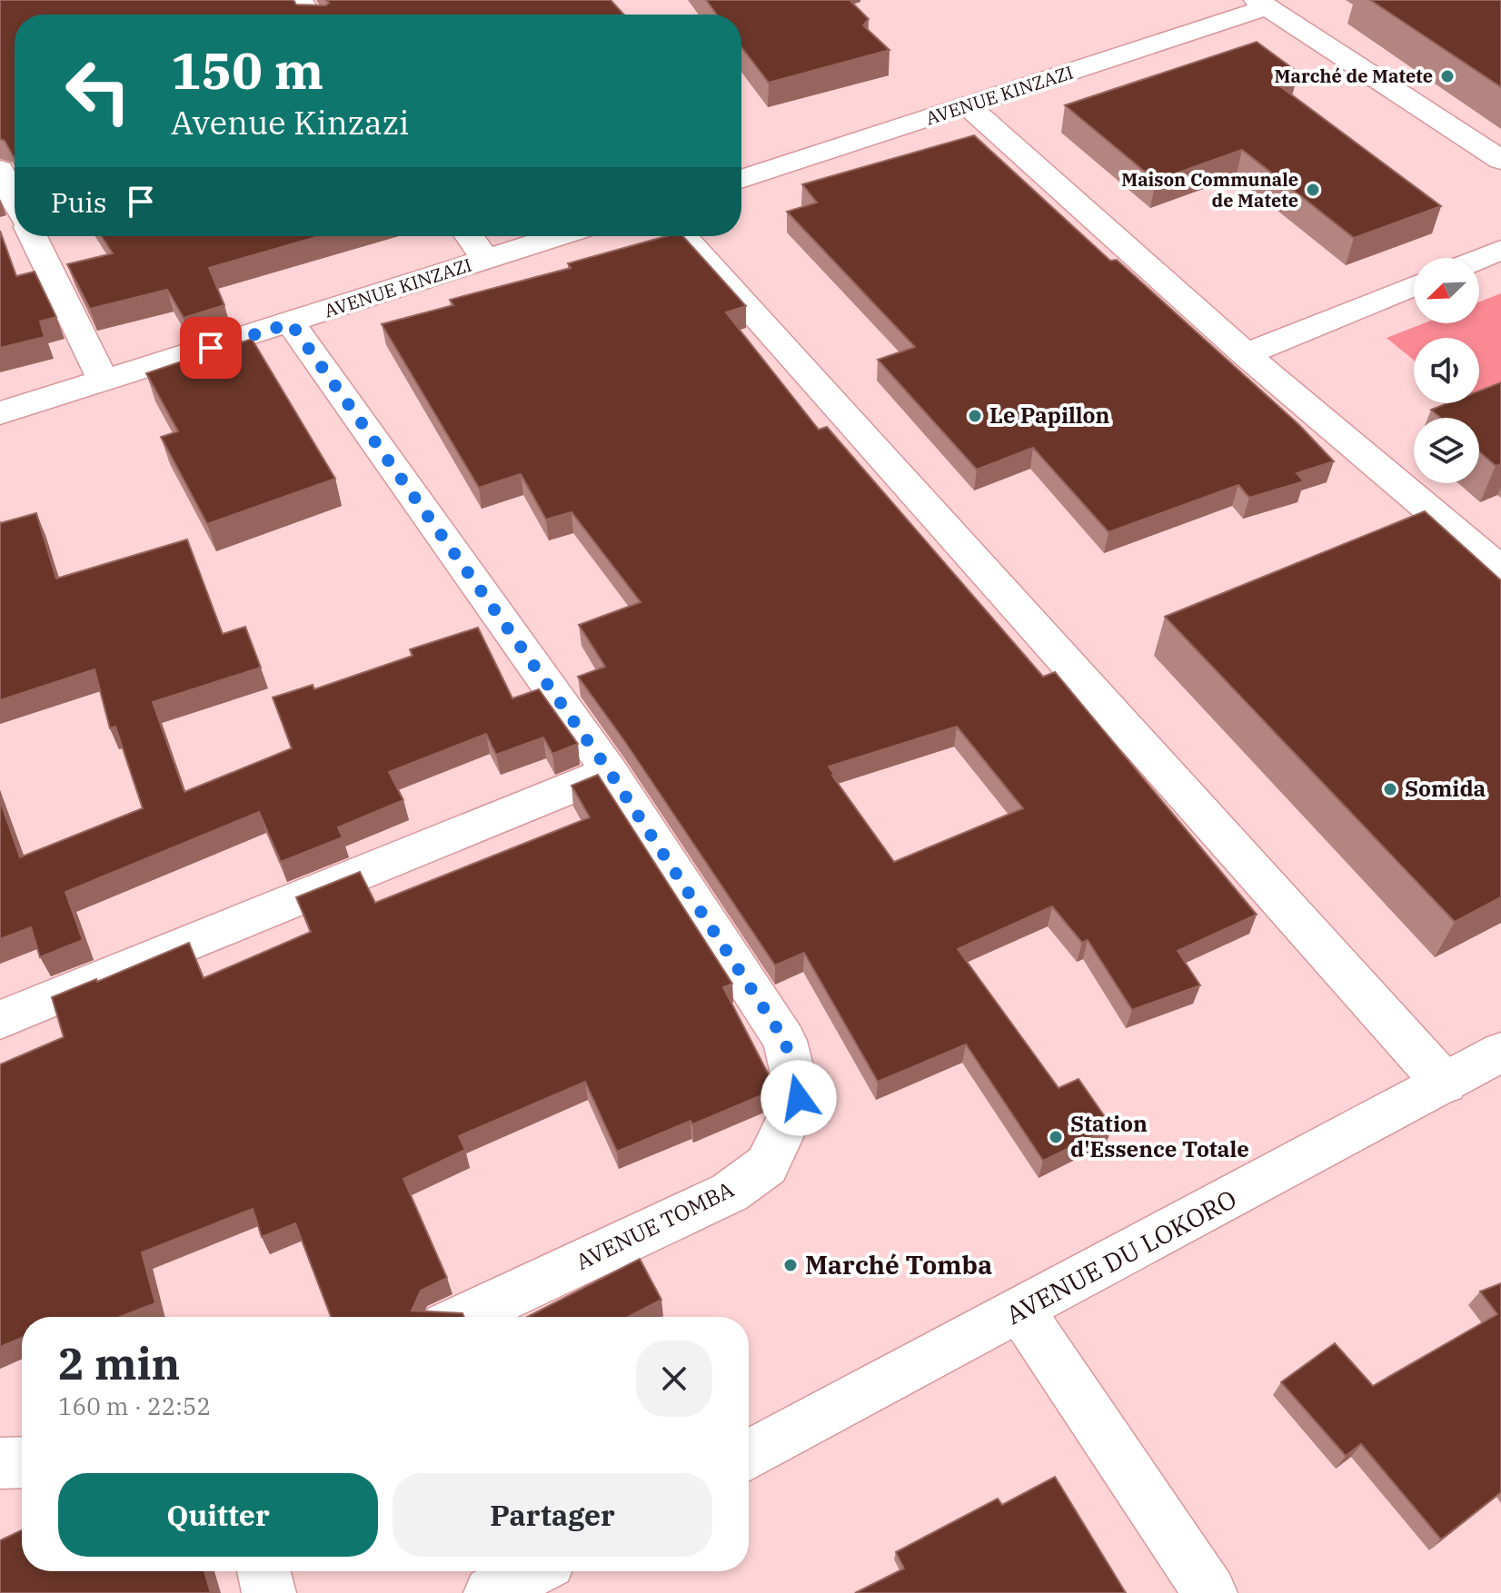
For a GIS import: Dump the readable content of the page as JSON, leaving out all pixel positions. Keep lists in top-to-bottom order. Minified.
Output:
{"streets":{"street":["AVENUE KINZAZI","AVENUE TOMBA","AVENUE DU LOKORO"]},"crossings":[["AVENUE KINZAZI","AVENUE TOMBA"]],"places":["Marché de Matete","Maison Communale de Matete","Le Papillon","Somida","Station d'Essence Totale","Marché Tomba"],"north":"bottom left","page":{"turn":["150 m","Avenue Kinzazi"],"then":"Puis","heading":["2 min","160 m · 22:52"],"buttons":["Quitter","Partager"]}}
